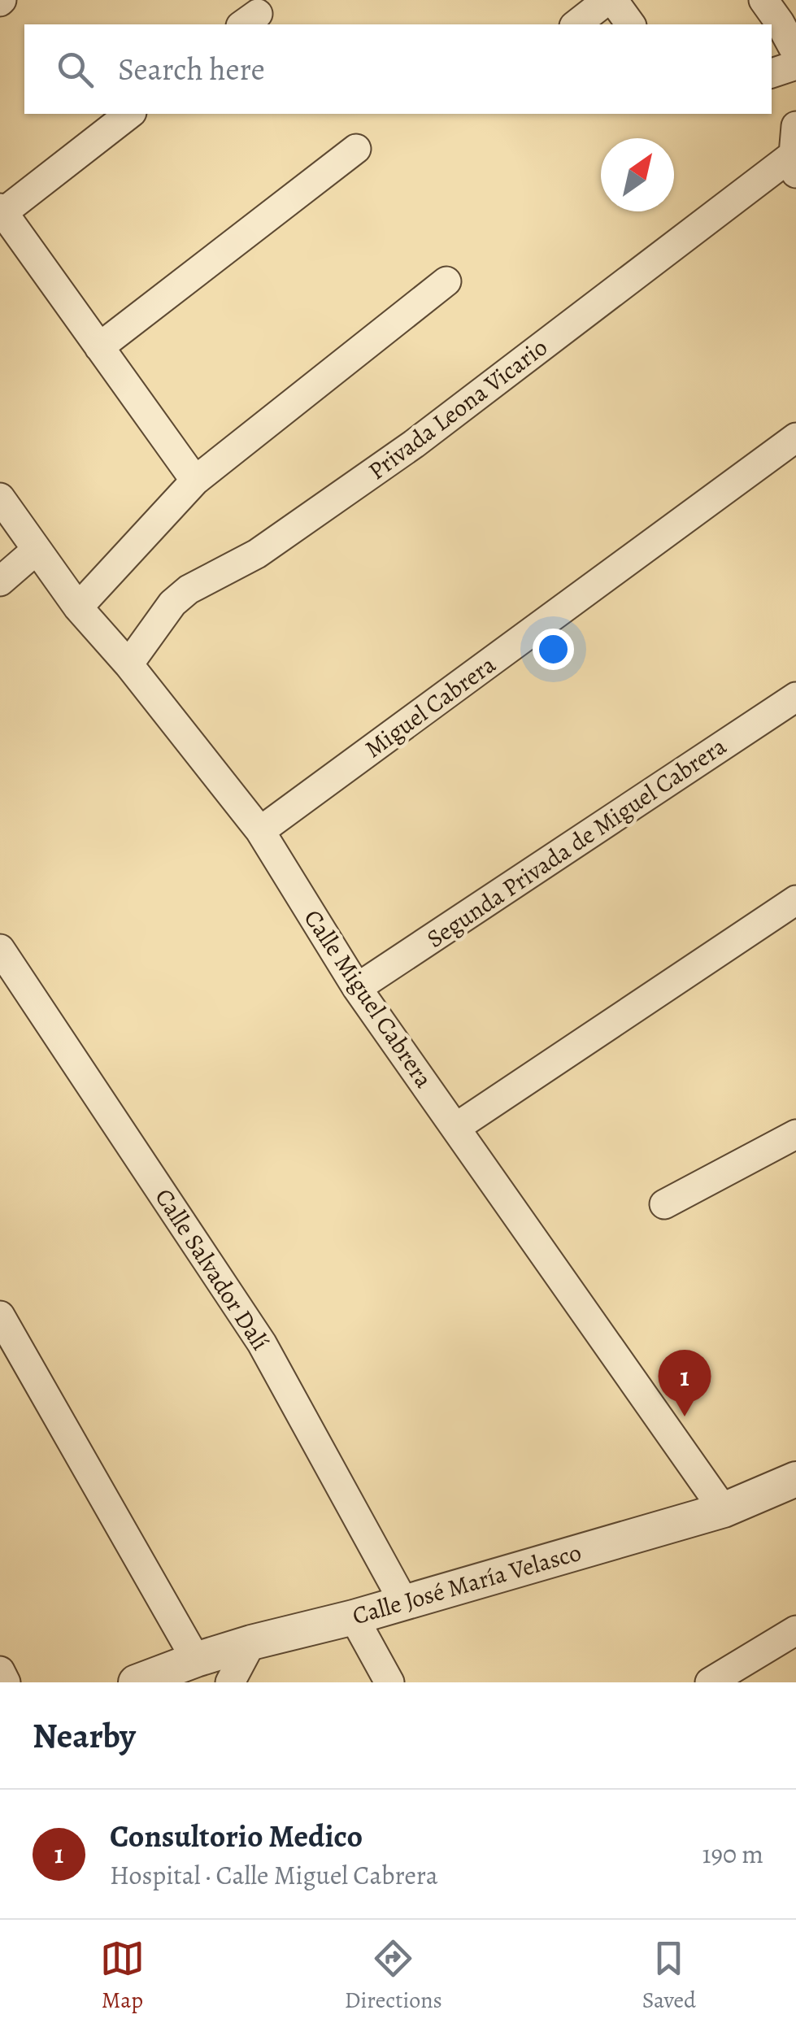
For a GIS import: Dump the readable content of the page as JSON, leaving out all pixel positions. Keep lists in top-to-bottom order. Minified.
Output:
{"streets":{"street":["Privada Leona Vicario","Miguel Cabrera","Segunda Privada de Miguel Cabrera","Calle Miguel Cabrera","Calle Salvador Dalí","Calle José María Velasco"]},"crossings":[["Privada Leona Vicario","Calle Miguel Cabrera"],["Miguel Cabrera","Calle Miguel Cabrera"],["Segunda Privada de Miguel Cabrera","Calle Miguel Cabrera"],["Calle Miguel Cabrera","Calle José María Velasco"],["Calle Salvador Dalí","Calle José María Velasco"]],"north":"top right","page":{"search":"Search here","pins":"1","heading":"Nearby","list":[{"mark":"1","name":"Consultorio Medico","note":"Hospital · Calle Miguel Cabrera","value":"190 m"}],"nav":["Map","Directions","Saved"]}}
